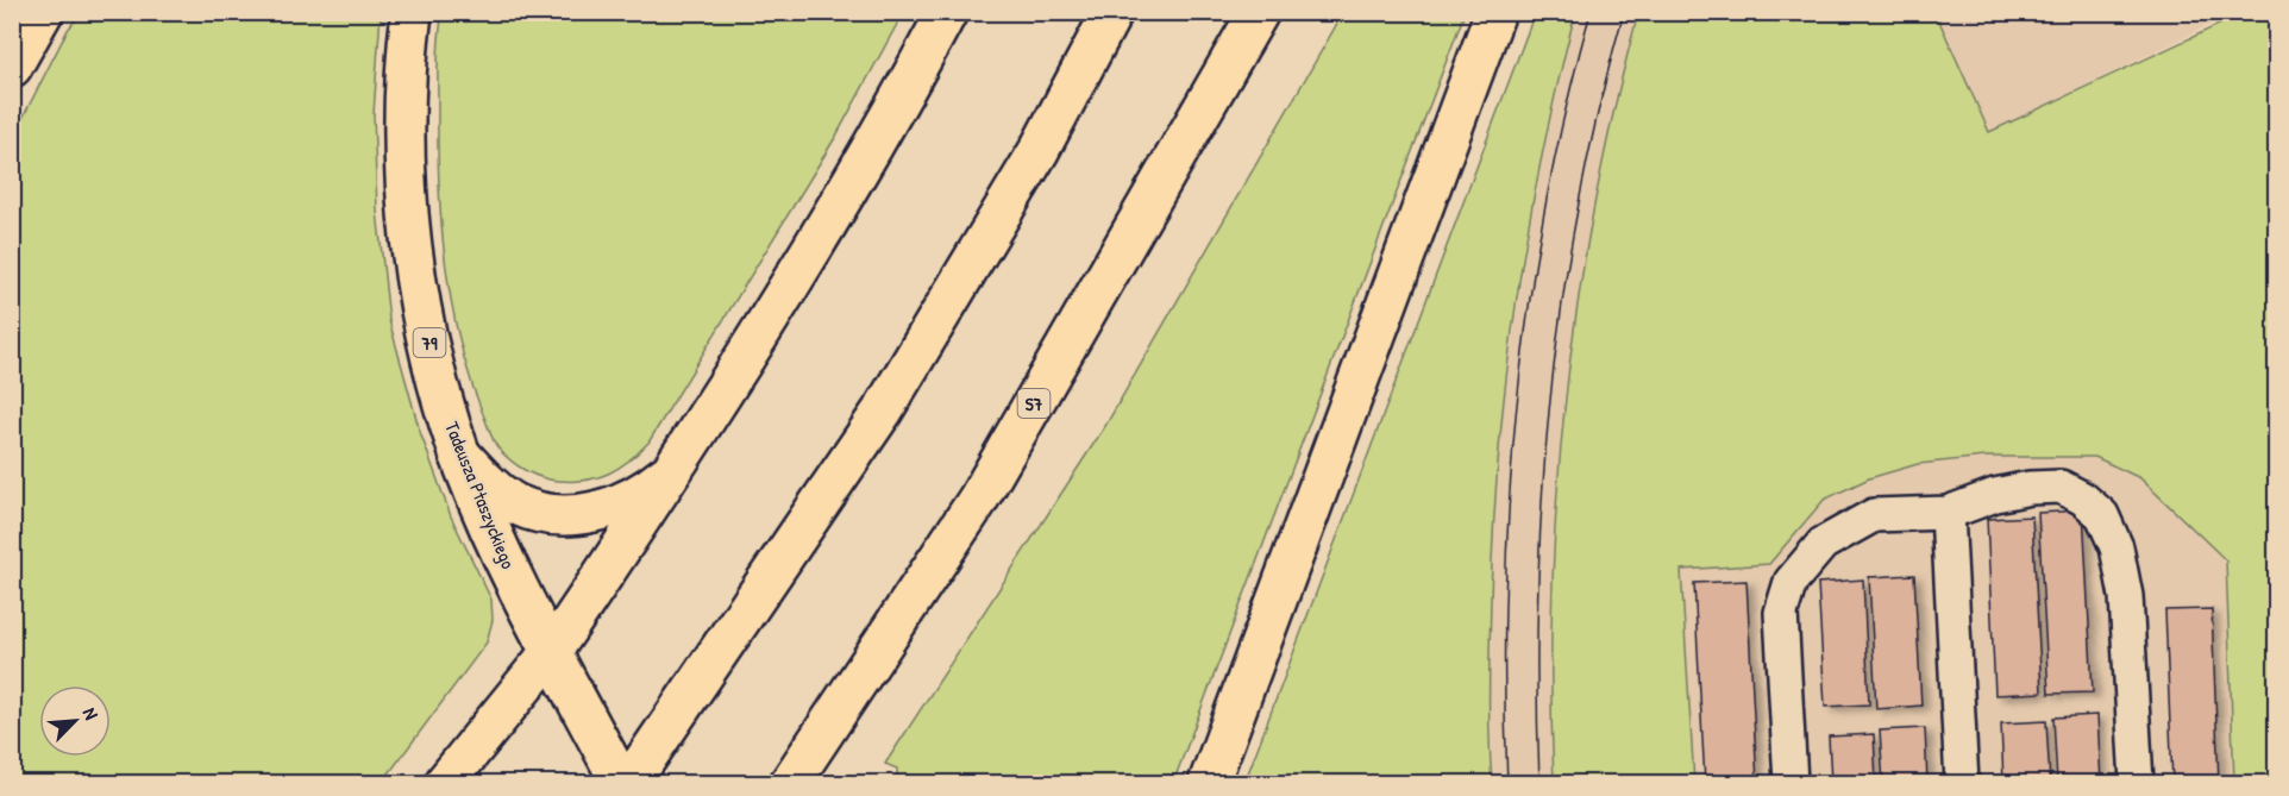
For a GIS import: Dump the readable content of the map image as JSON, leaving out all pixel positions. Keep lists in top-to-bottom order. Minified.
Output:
{"streets":{"main road":["79","S7","Tadeusza Ptaszyckiego"]},"north":"top right"}
